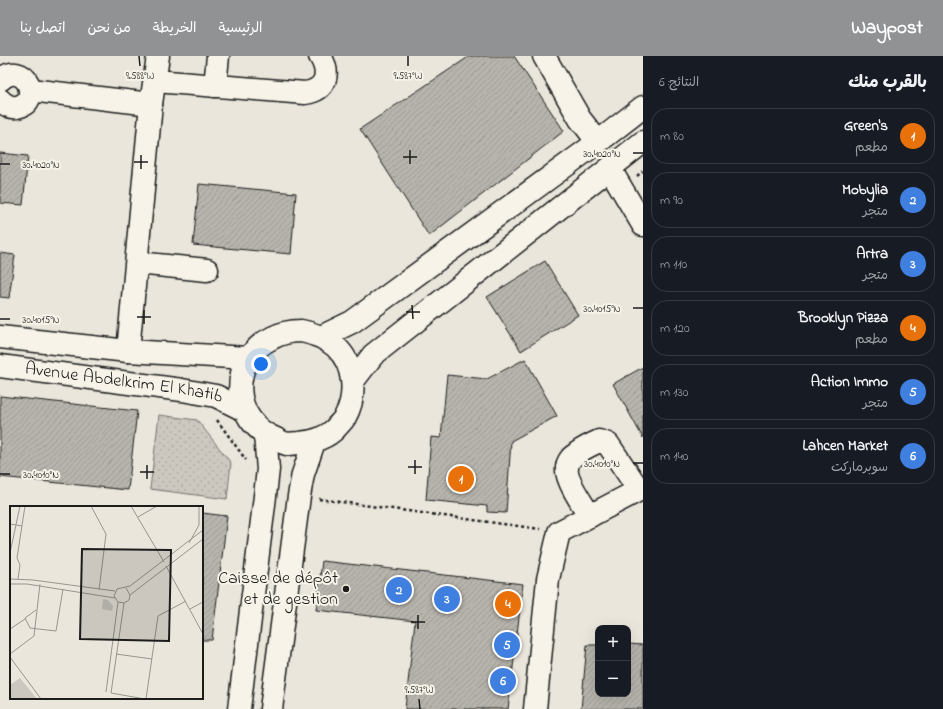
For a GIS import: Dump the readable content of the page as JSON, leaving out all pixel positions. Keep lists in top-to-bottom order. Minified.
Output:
{"streets":{"street":["Avenue Abdelkrim El Khatib"]},"places":["Caisse de dépôt et de gestion"],"page":{"header":"Waypost","nav":["الرئيسية","الخريطة","من نحن","اتصل بنا"],"heading":["بالقرب منك","النتائج: 6"],"list":[{"mark":"1","name":"Green's","note":"مطعم","value":"80 m"},{"mark":"2","name":"Mobylia","note":"متجر","value":"90 m"},{"mark":"3","name":"Artra","note":"متجر","value":"110 m"},{"mark":"4","name":"Brooklyn Pizza","note":"مطعم","value":"120 m"},{"mark":"5","name":"Action Immo","note":"متجر","value":"130 m"},{"mark":"6","name":"Lahcen Market","note":"سوبرماركت","value":"140 m"}],"pins":["1","2","3","4","5","6"],"map_buttons":["+","−"]},"coordinates":["9.588°W","9.587°W","30.4020°N","30.4015°N","30.4010°N"]}
